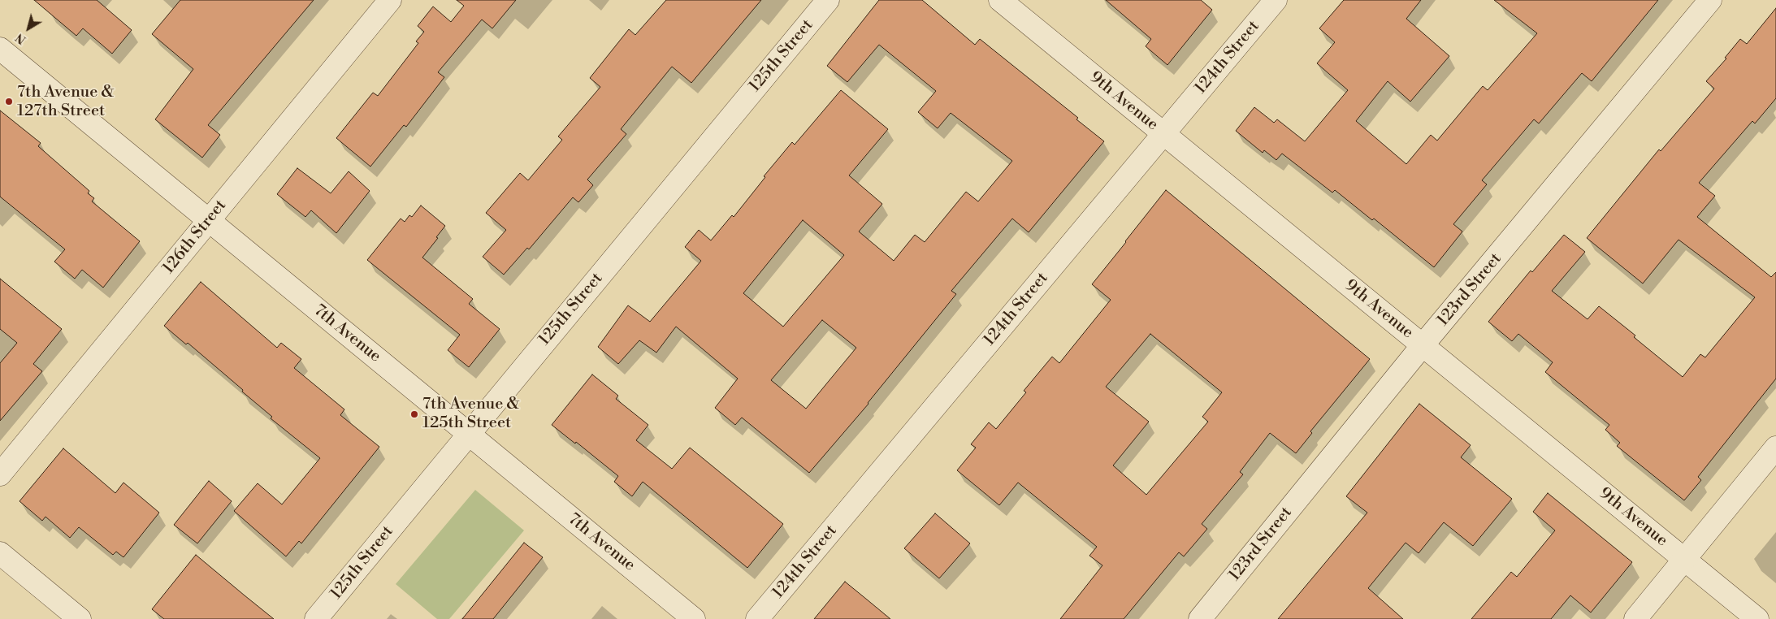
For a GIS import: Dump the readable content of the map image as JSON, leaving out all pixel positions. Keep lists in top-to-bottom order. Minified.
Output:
{"streets":{"street":["125th Street","124th Street","9th Avenue","126th Street","123rd Street","7th Avenue"]},"crossings":[["125th Street","7th Avenue"],["124th Street","9th Avenue"],["9th Avenue","123rd Street"],["126th Street","7th Avenue"]],"places":["7th Avenue & 127th Street","7th Avenue & 125th Street"],"north":"bottom left"}
